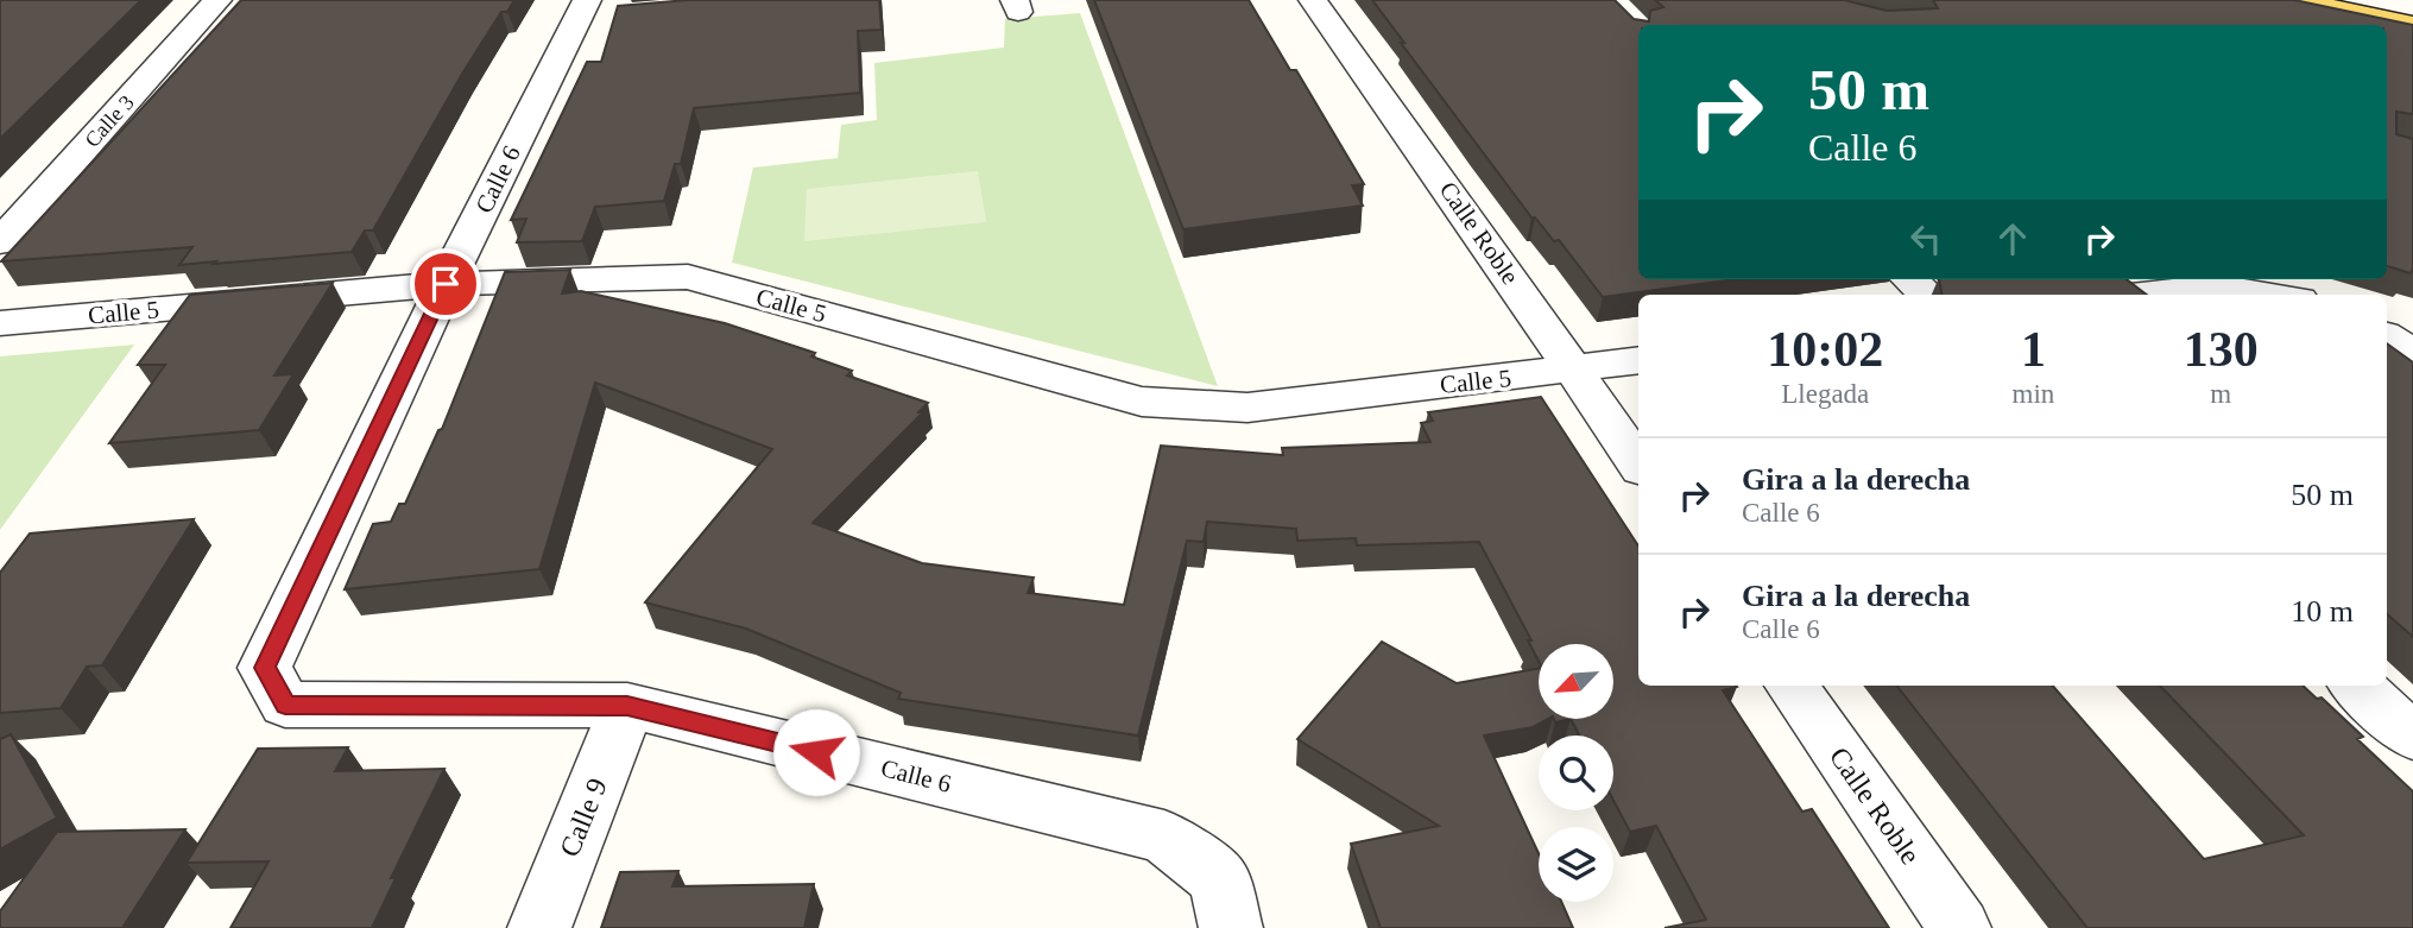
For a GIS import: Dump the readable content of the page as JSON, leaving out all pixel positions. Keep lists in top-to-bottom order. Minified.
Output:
{"streets":{"street":["Calle 3","Calle 6","Calle Roble","Calle 5","Calle 9"]},"crossings":[["Calle 6","Calle 5"],["Calle 6","Calle 9"],["Calle Roble","Calle 5"]],"north":"bottom left","page":{"turn":["50 m","Calle 6"],"eta":["10:02","Llegada","1","min","130","m"],"list":[{"name":"Gira a la derecha","note":"Calle 6","value":"50 m"},{"name":"Gira a la derecha","note":"Calle 6","value":"10 m"}]}}
